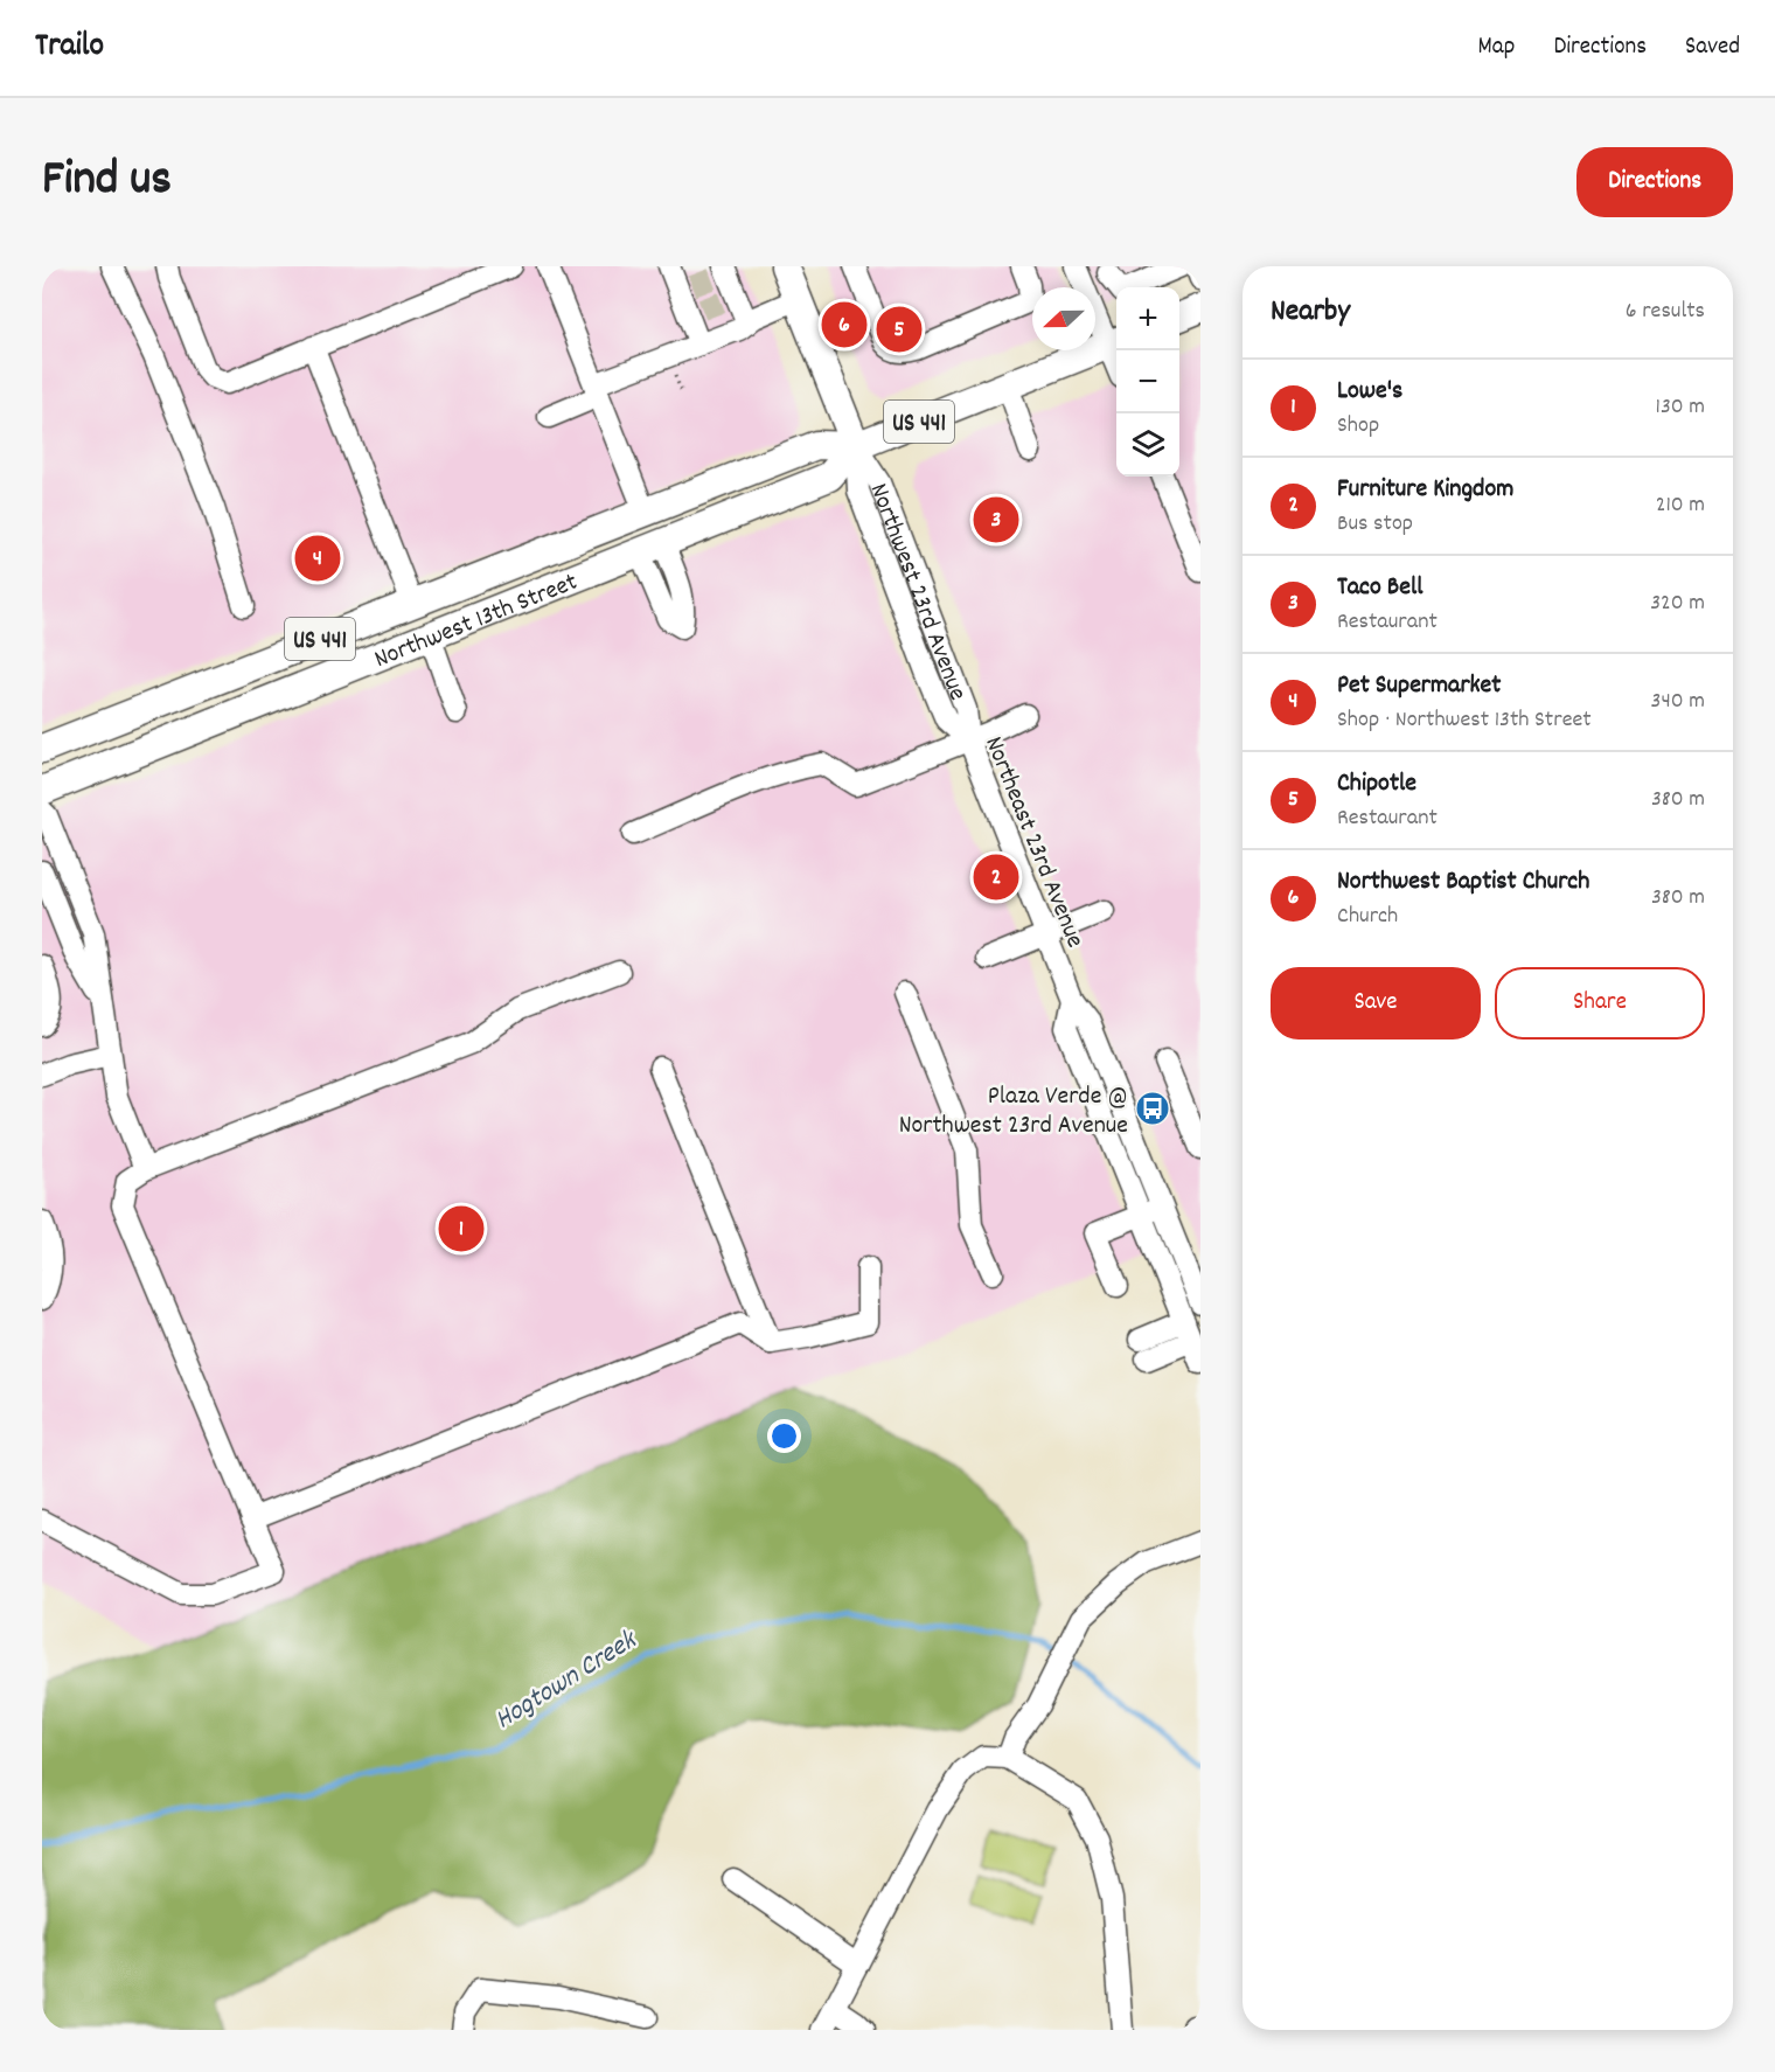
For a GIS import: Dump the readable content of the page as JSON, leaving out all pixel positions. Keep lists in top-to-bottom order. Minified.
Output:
{"streets":{"main road":["US 441","Northwest 23rd Avenue","Northwest 13th Street"],"street":["Northeast 23rd Avenue"]},"crossings":[["Northwest 23rd Avenue","Northwest 13th Street"],["Northwest 23rd Avenue","Northeast 23rd Avenue"]],"water":["Hogtown Creek"],"places":{"bus stop":["Plaza Verde @ Northwest 23rd Avenue"]},"north":"left","page":{"header":"Trailo","nav":["Map","Directions","Saved"],"title":"Find us","buttons":["Directions",["Save","Share"]],"heading":["Nearby","6 results"],"map_buttons":["+","−"],"pins":["6","5","3","4","2","1"],"list":[{"mark":"1","name":"Lowe's","note":"Shop","value":"130 m"},{"mark":"2","name":"Furniture Kingdom","note":"Bus stop","value":"210 m"},{"mark":"3","name":"Taco Bell","note":"Restaurant","value":"320 m"},{"mark":"4","name":"Pet Supermarket","note":"Shop · Northwest 13th Street","value":"340 m"},{"mark":"5","name":"Chipotle","note":"Restaurant","value":"380 m"},{"mark":"6","name":"Northwest Baptist Church","note":"Church","value":"380 m"}]}}
